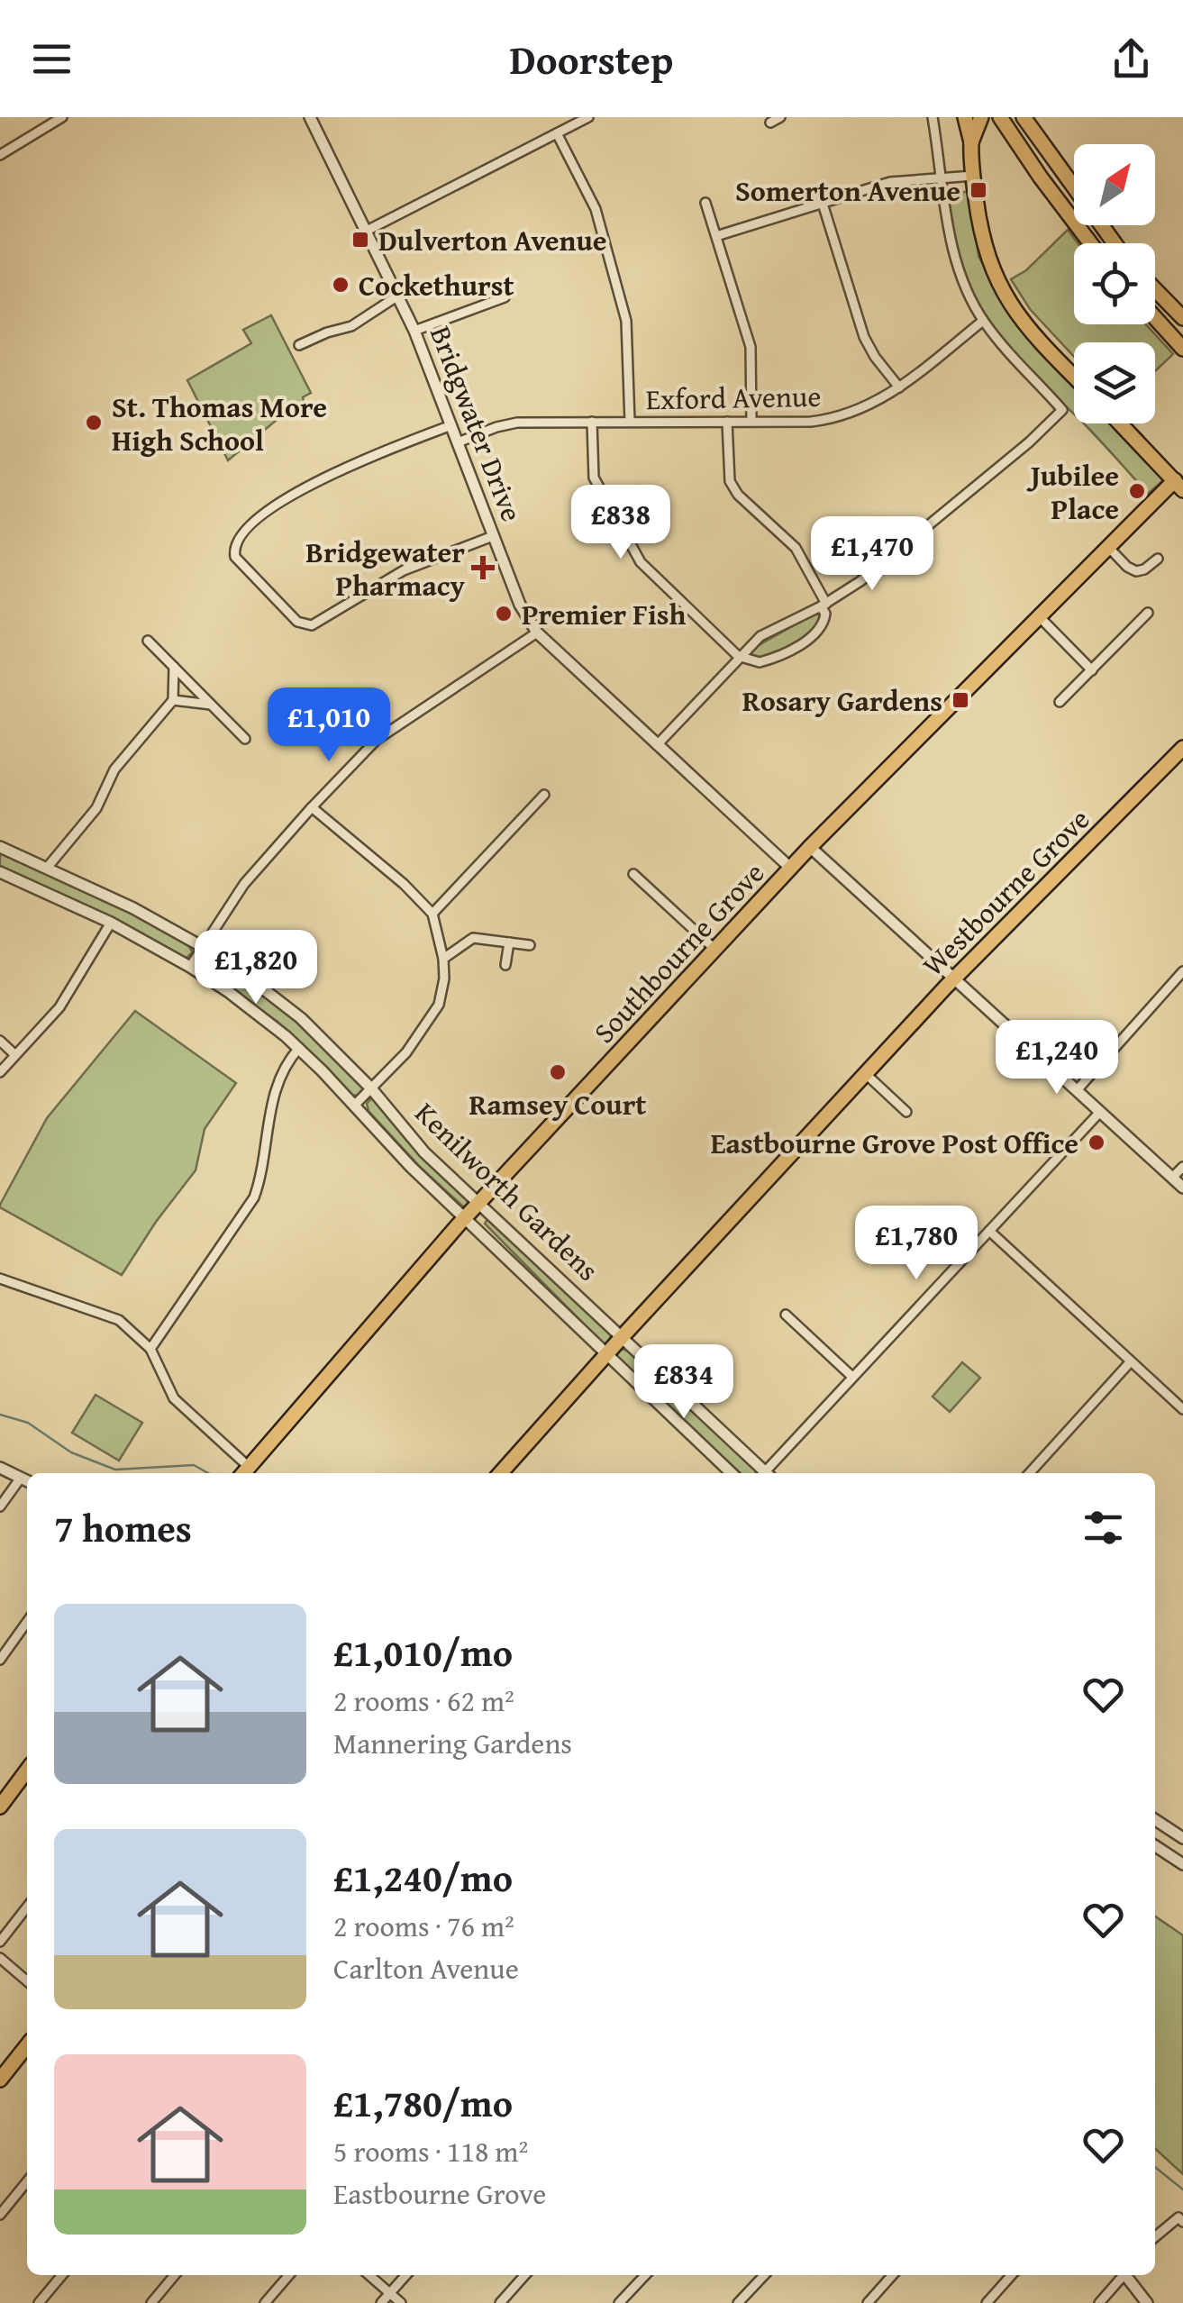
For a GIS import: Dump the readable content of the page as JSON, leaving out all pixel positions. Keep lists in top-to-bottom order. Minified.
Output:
{"streets":{"main road":["Westbourne Grove","Southbourne Grove"],"street":["Exford Avenue","Bridgwater Drive","Kenilworth Gardens"]},"crossings":[["Exford Avenue","Bridgwater Drive"],["Bridgwater Drive","Southbourne Grove"],["Westbourne Grove","Kenilworth Gardens"],["Southbourne Grove","Kenilworth Gardens"]],"places":{"transit":["Somerton Avenue","Dulverton Avenue","Rosary Gardens"],"other":["Cockethurst","St. Thomas More High School","Jubilee Place","Premier Fish","Ramsey Court","Eastbourne Grove Post Office"],"health":["Bridgewater Pharmacy"]},"north":"top right","page":{"header":"Doorstep","price":["£838","£1,470","£1,010","£1,820","£1,240","£1,780","£834"],"heading":"7 homes","list":[{"name":"£1,010/mo","note":"2 rooms · 62 m² · Mannering Gardens"},{"name":"£1,240/mo","note":"2 rooms · 76 m² · Carlton Avenue"},{"name":"£1,780/mo","note":"5 rooms · 118 m² · Eastbourne Grove"}]}}
